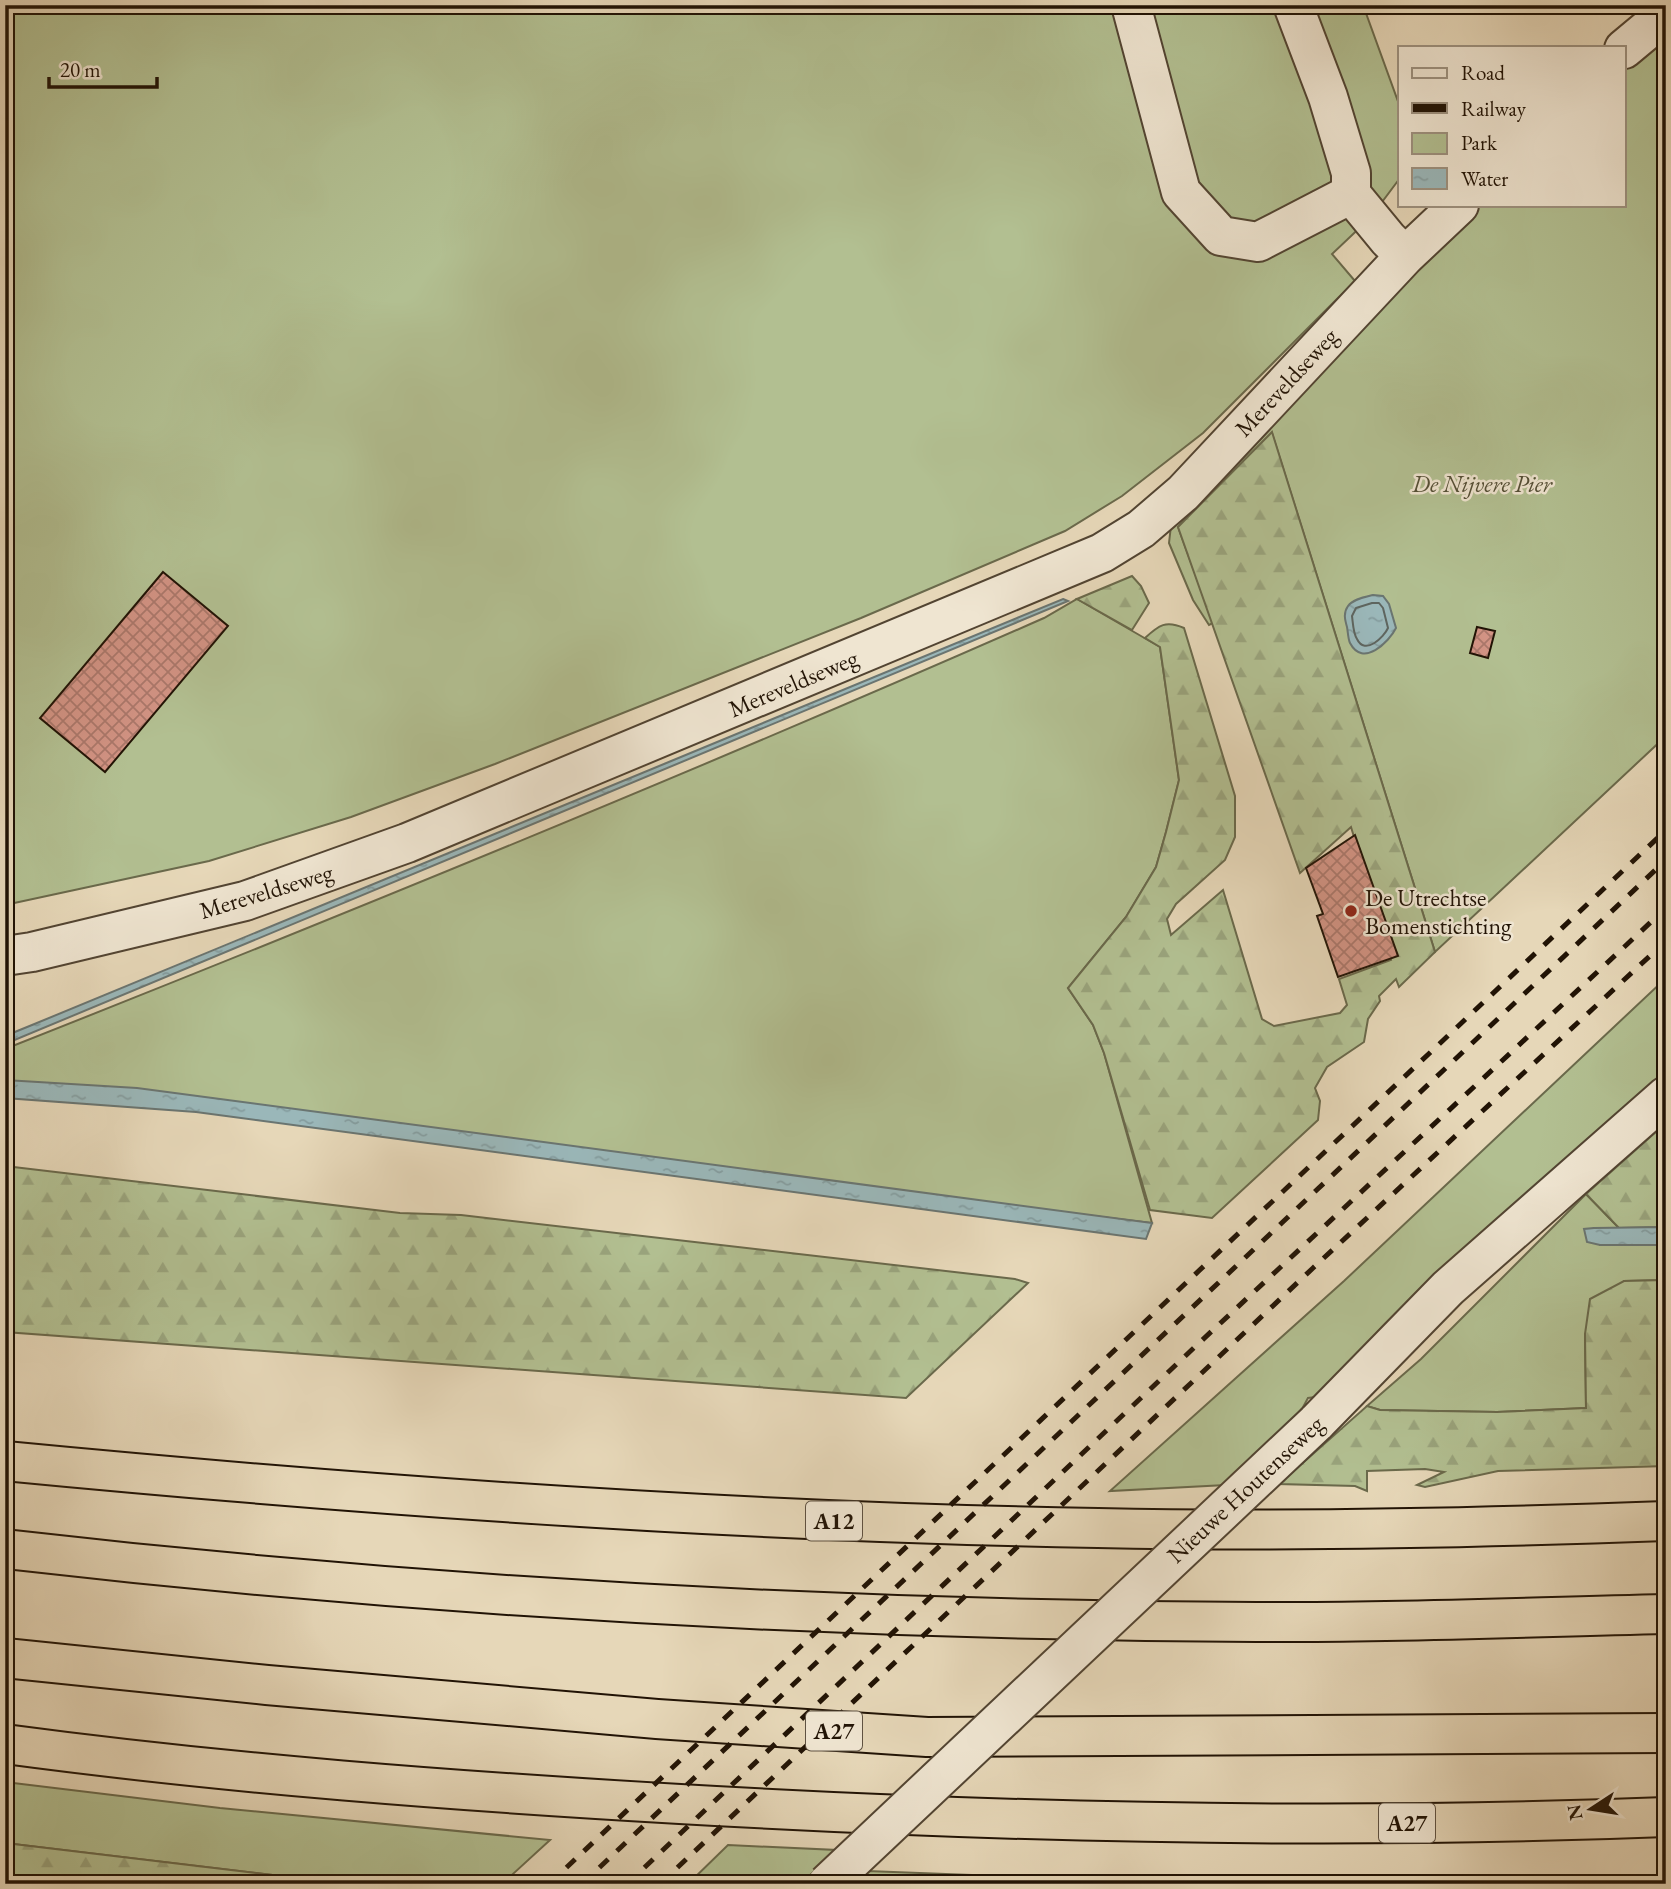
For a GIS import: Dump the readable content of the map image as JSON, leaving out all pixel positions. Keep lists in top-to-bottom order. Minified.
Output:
{"streets":{"highway":["A12","A27"],"street":["Mereveldseweg","Nieuwe Houtenseweg"]},"parks":["De Nijvere Pier"],"places":["De Utrechtse Bomenstichting"],"legend":["Road","Railway","Park","Water"],"scale_bar":"20 m","north":"left"}
